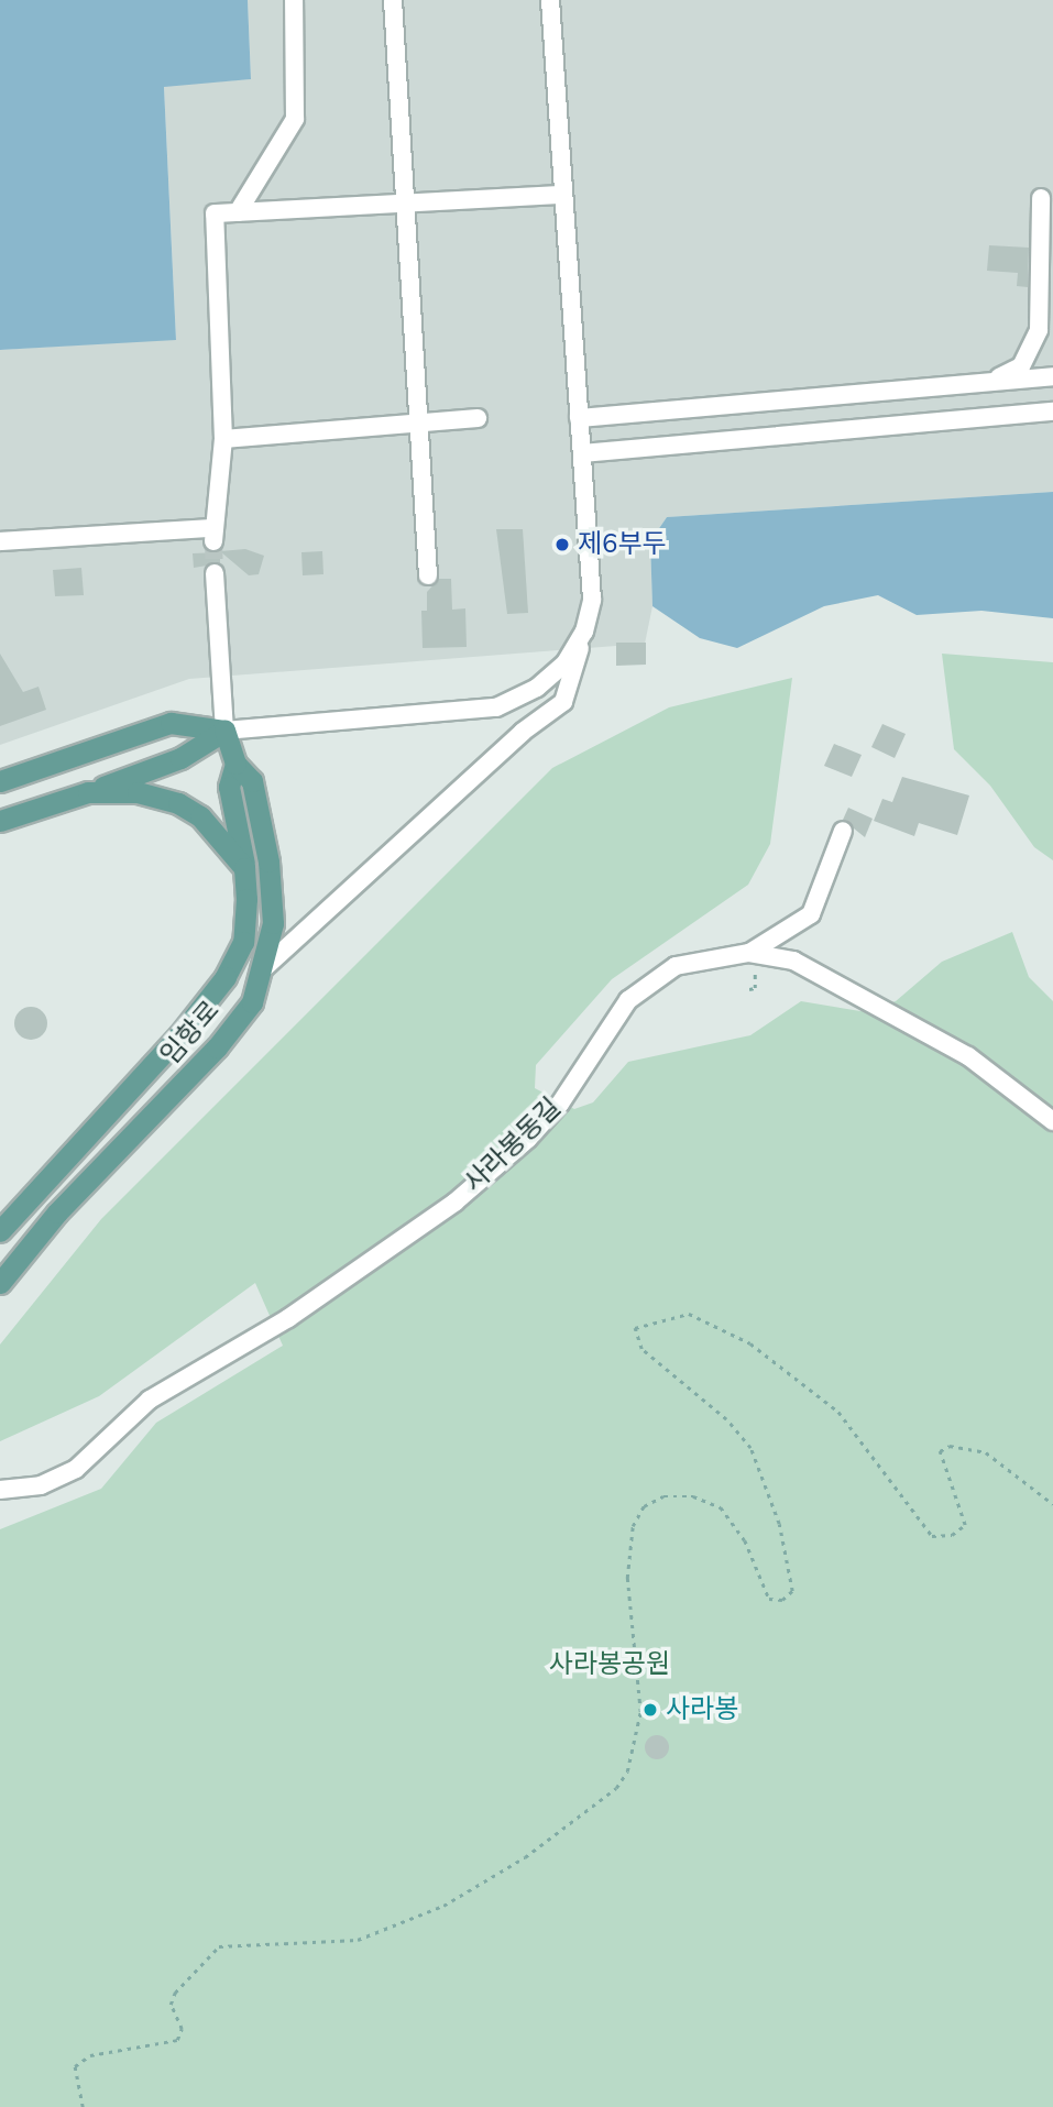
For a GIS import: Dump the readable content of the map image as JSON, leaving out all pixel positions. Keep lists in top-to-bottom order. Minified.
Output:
{"streets":{"main road":["임항로"],"street":["사라봉동길"]},"parks":["사라봉공원"],"places":["제6부두","사라봉"]}
